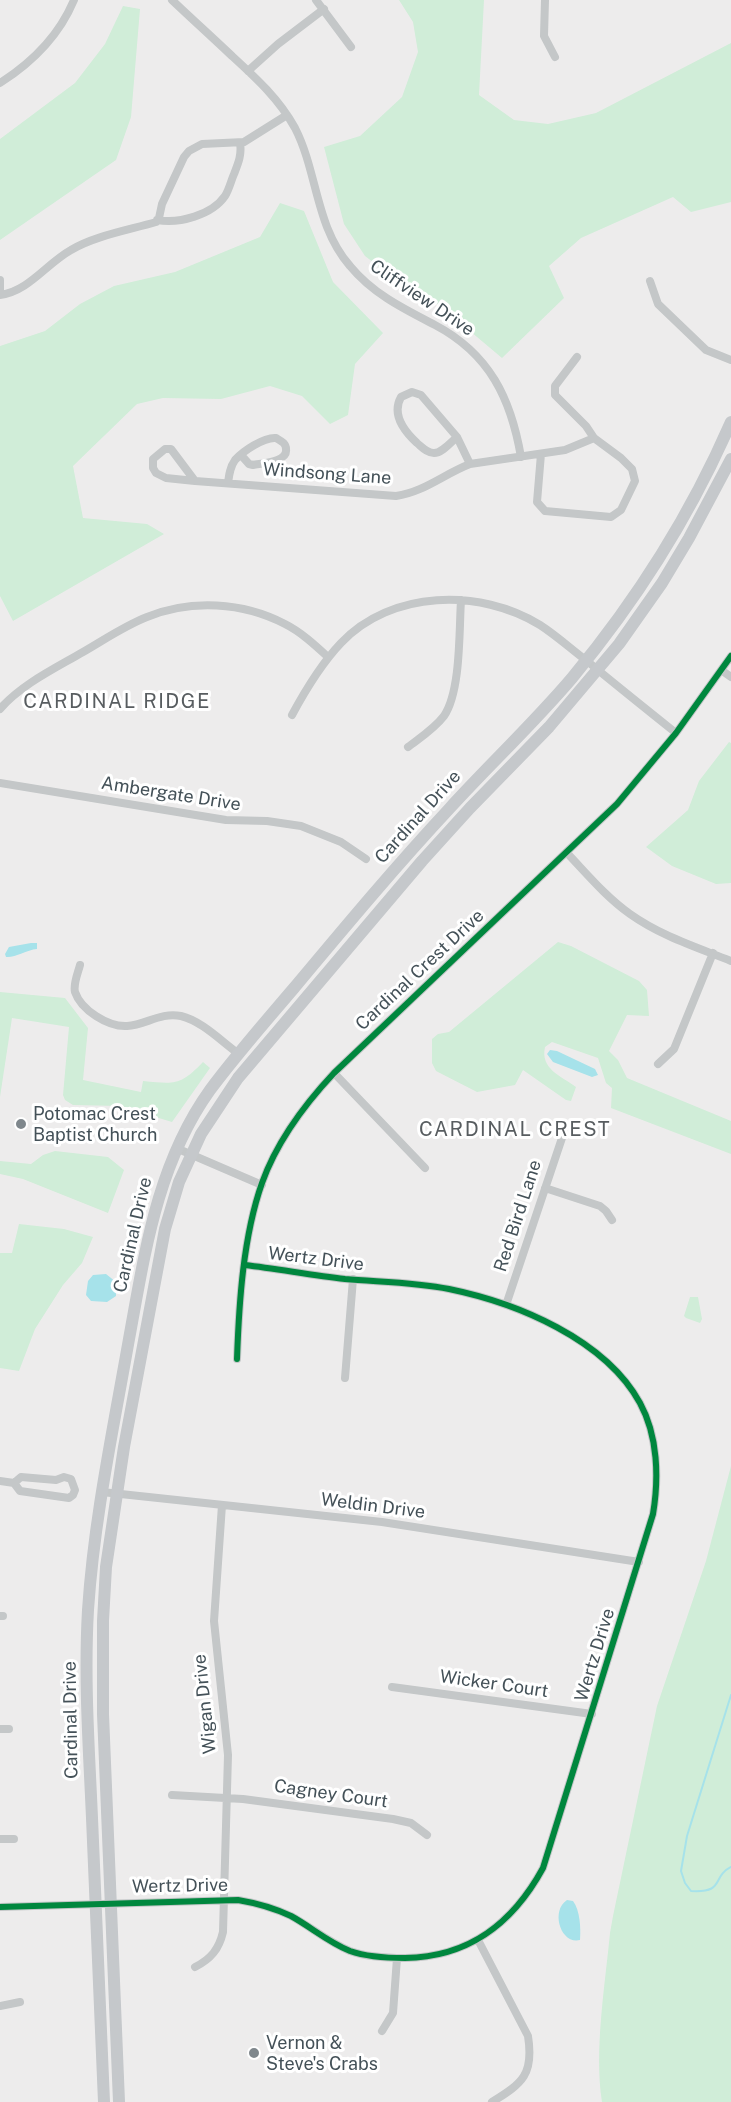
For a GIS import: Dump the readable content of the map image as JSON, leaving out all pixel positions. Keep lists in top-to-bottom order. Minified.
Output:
{"streets":{"main road":["Cardinal Drive"],"street":["Cliffview Drive","Windsong Lane","Ambergate Drive","Cardinal Crest Drive","Red Bird Lane","Wertz Drive","Weldin Drive","Wicker Court","Wigan Drive","Cagney Court"]},"crossings":[["Cliffview Drive","Windsong Lane"],["Cardinal Drive","Wertz Drive"],["Cardinal Drive","Weldin Drive"],["Cardinal Crest Drive","Wertz Drive"],["Red Bird Lane","Wertz Drive"],["Wertz Drive","Weldin Drive"],["Wertz Drive","Wicker Court"],["Wertz Drive","Wigan Drive"],["Weldin Drive","Wigan Drive"],["Wigan Drive","Cagney Court"]],"districts":["CARDINAL RIDGE","CARDINAL CREST"],"places":["Potomac Crest Baptist Church","Vernon & Steve's Crabs"]}
